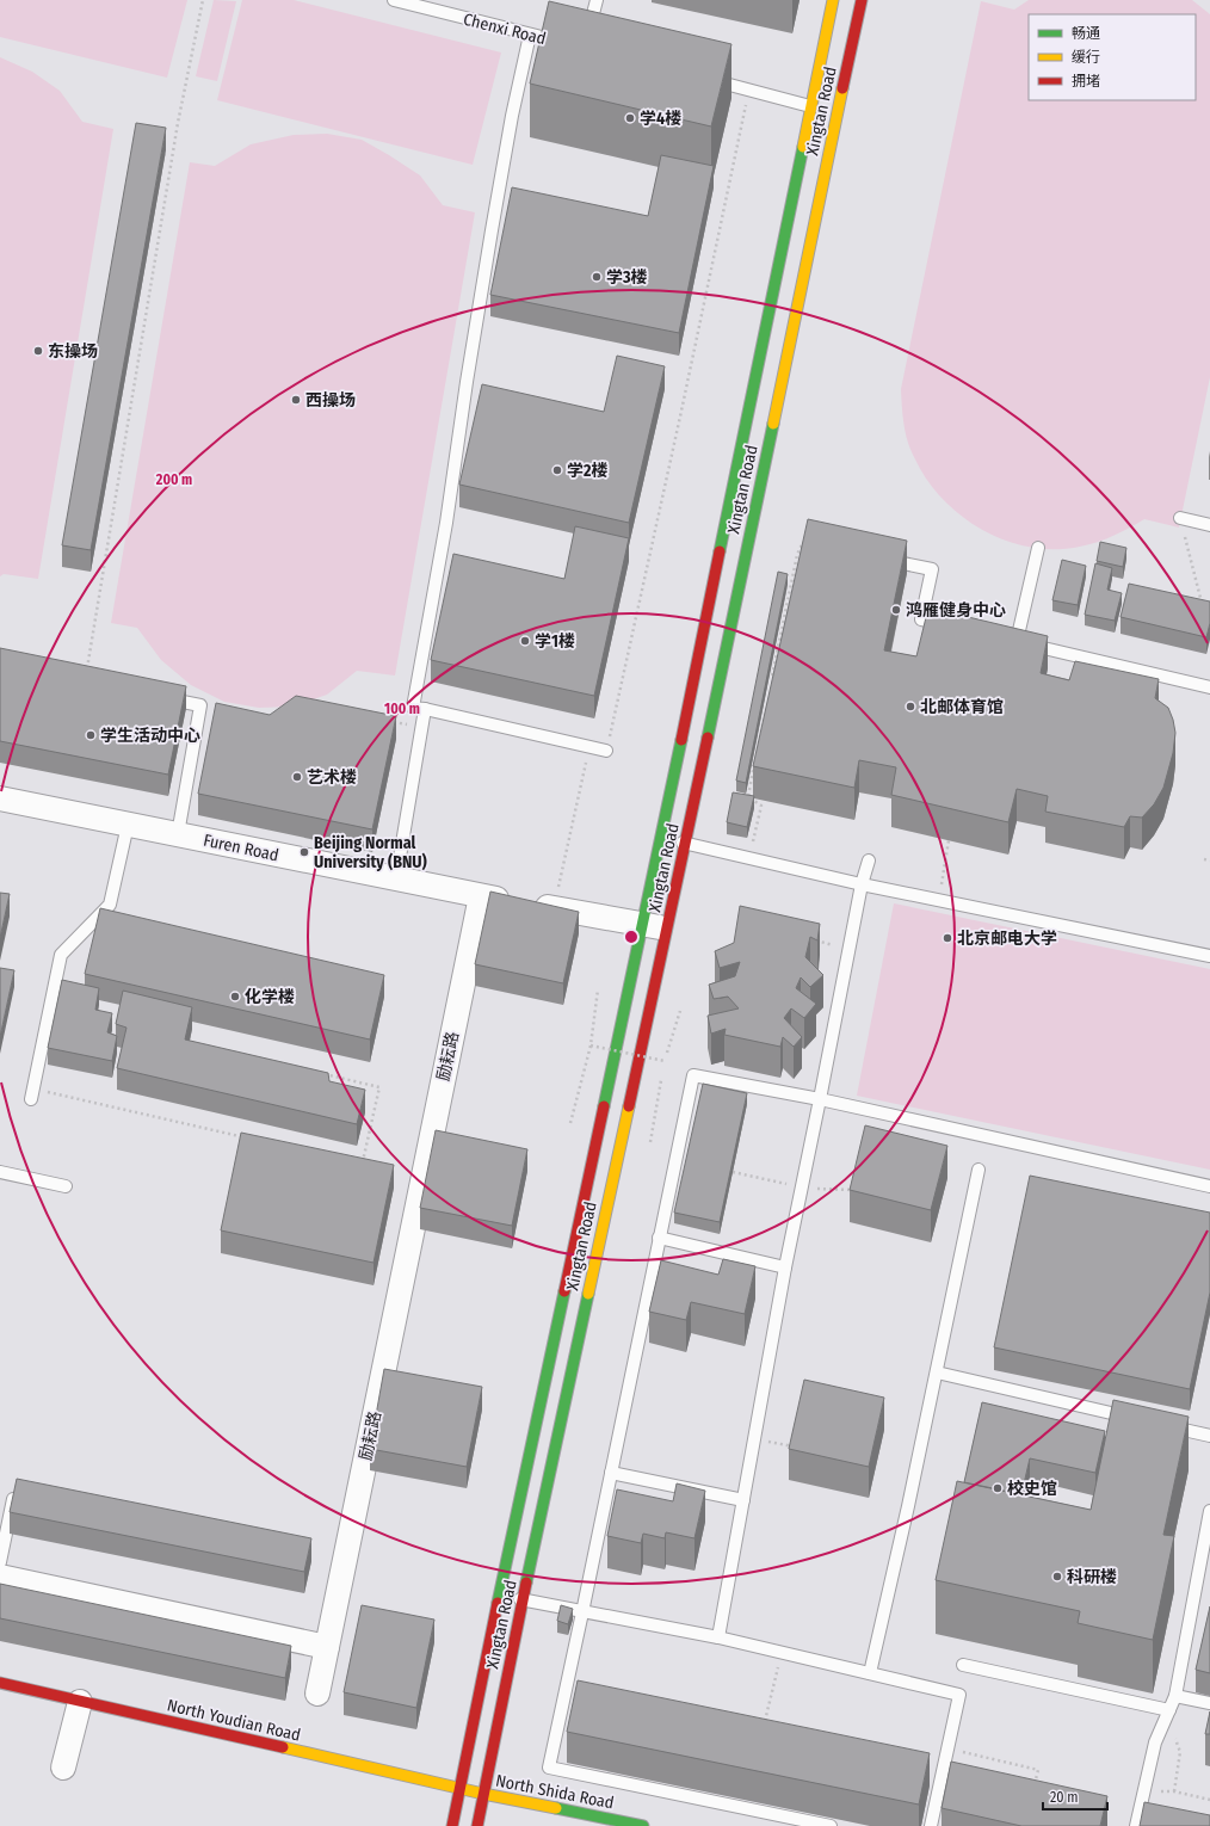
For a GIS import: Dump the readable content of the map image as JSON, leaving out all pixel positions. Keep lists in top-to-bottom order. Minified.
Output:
{"streets":{"street":["Xingtan Road","Furen Road","励耘路","North Youdian Road","North Shida Road"],"lane":["Chenxi Road"]},"crossings":[["Xingtan Road","Furen Road"],["Xingtan Road","North Youdian Road"],["Xingtan Road","North Shida Road"],["Furen Road","励耘路"],["North Youdian Road","North Shida Road"]],"places":["学4楼","学3楼","东操场","西操场","学2楼","鸿雁健身中心","学1楼","北邮体育馆","学生活动中心","艺术楼","Beijing Normal University (BNU)","北京邮电大学","化学楼","校史馆","科研楼"],"legend":["畅通","缓行","拥堵"],"scale_bar":"20 m","rings":["200 m","100 m"]}
